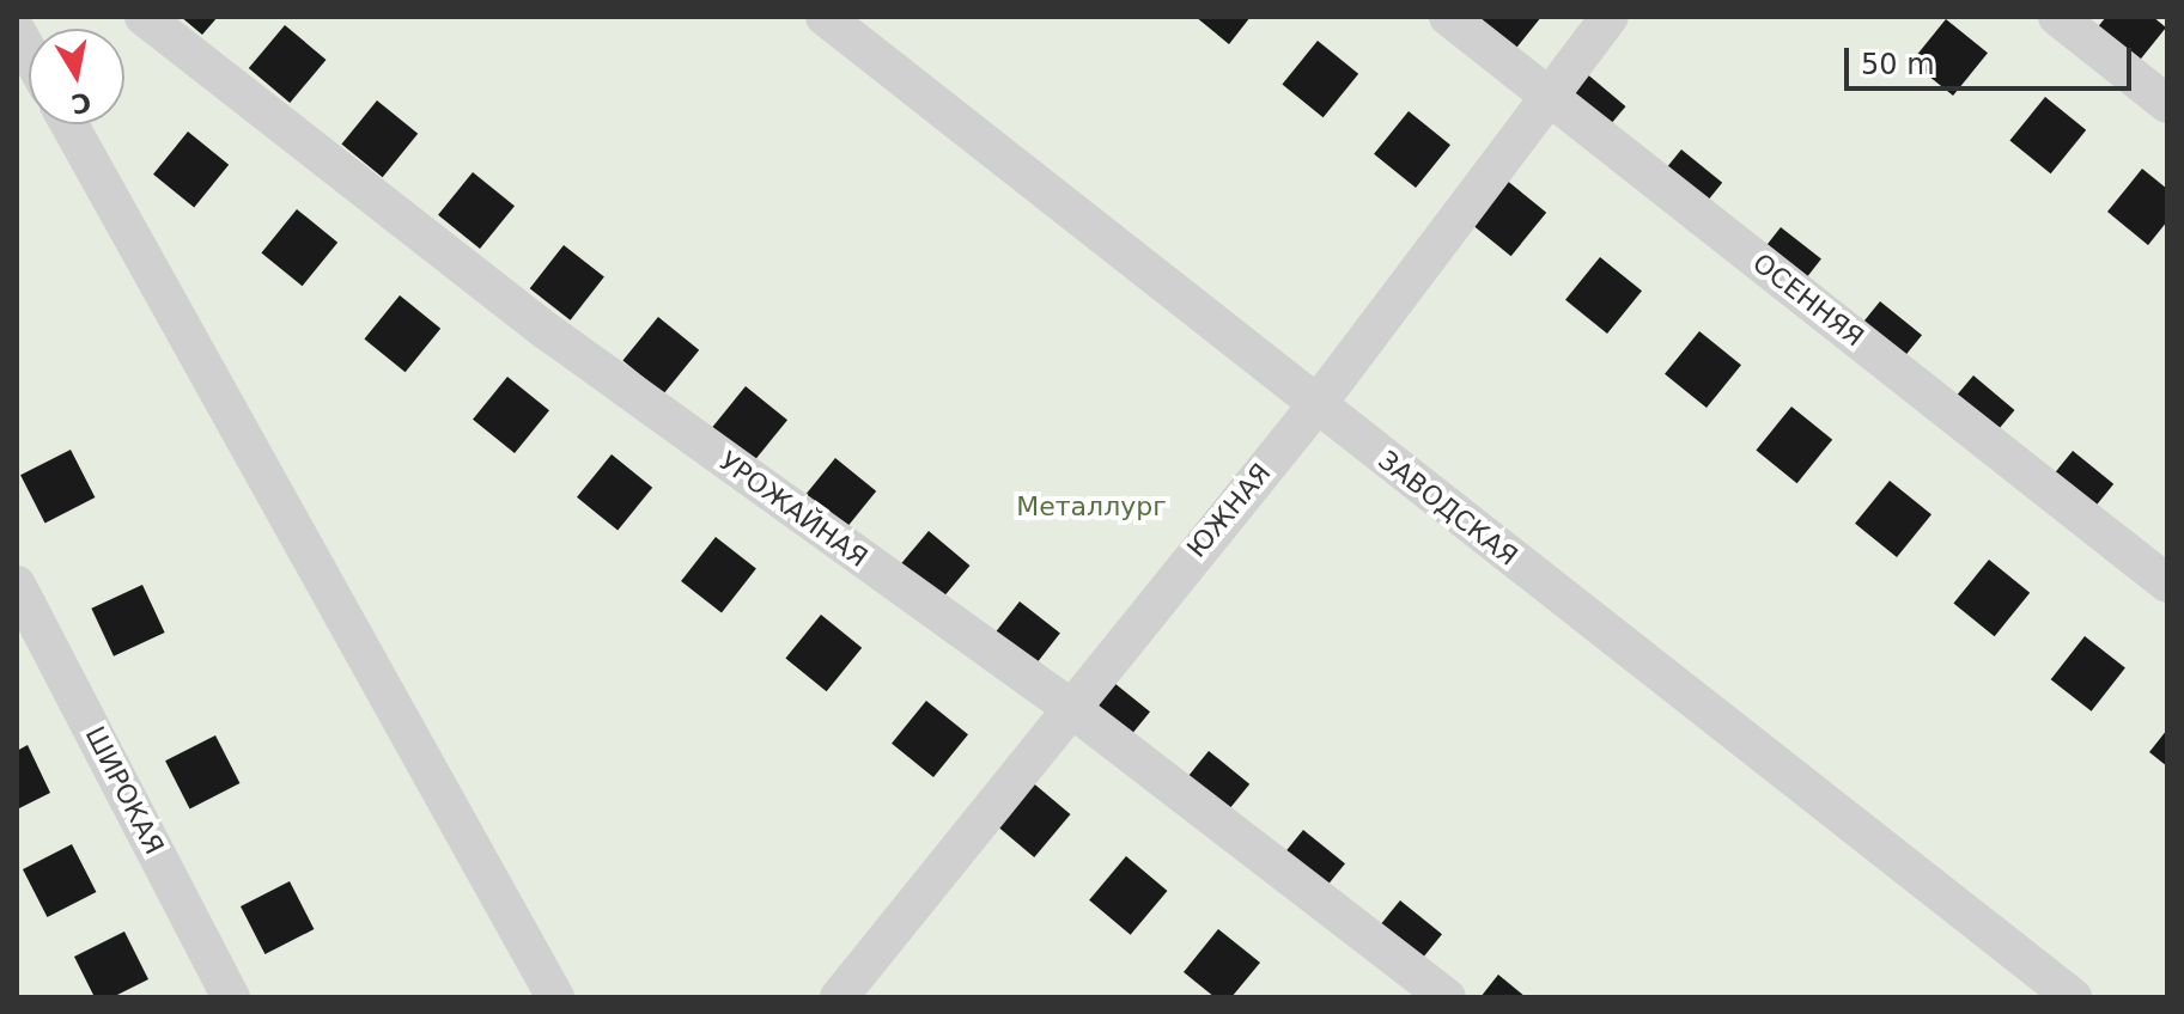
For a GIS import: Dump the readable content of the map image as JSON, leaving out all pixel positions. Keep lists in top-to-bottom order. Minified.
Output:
{"streets":{"street":["ОСЕННЯЯ","ЗАВОДСКАЯ","УРОЖАЙНАЯ","ЮЖНАЯ","ШИРОКАЯ"]},"crossings":[["ОСЕННЯЯ","ЮЖНАЯ"],["ЗАВОДСКАЯ","ЮЖНАЯ"],["УРОЖАЙНАЯ","ЮЖНАЯ"]],"parks":["Металлург"],"scale_bar":"50 m","north":"bottom"}
